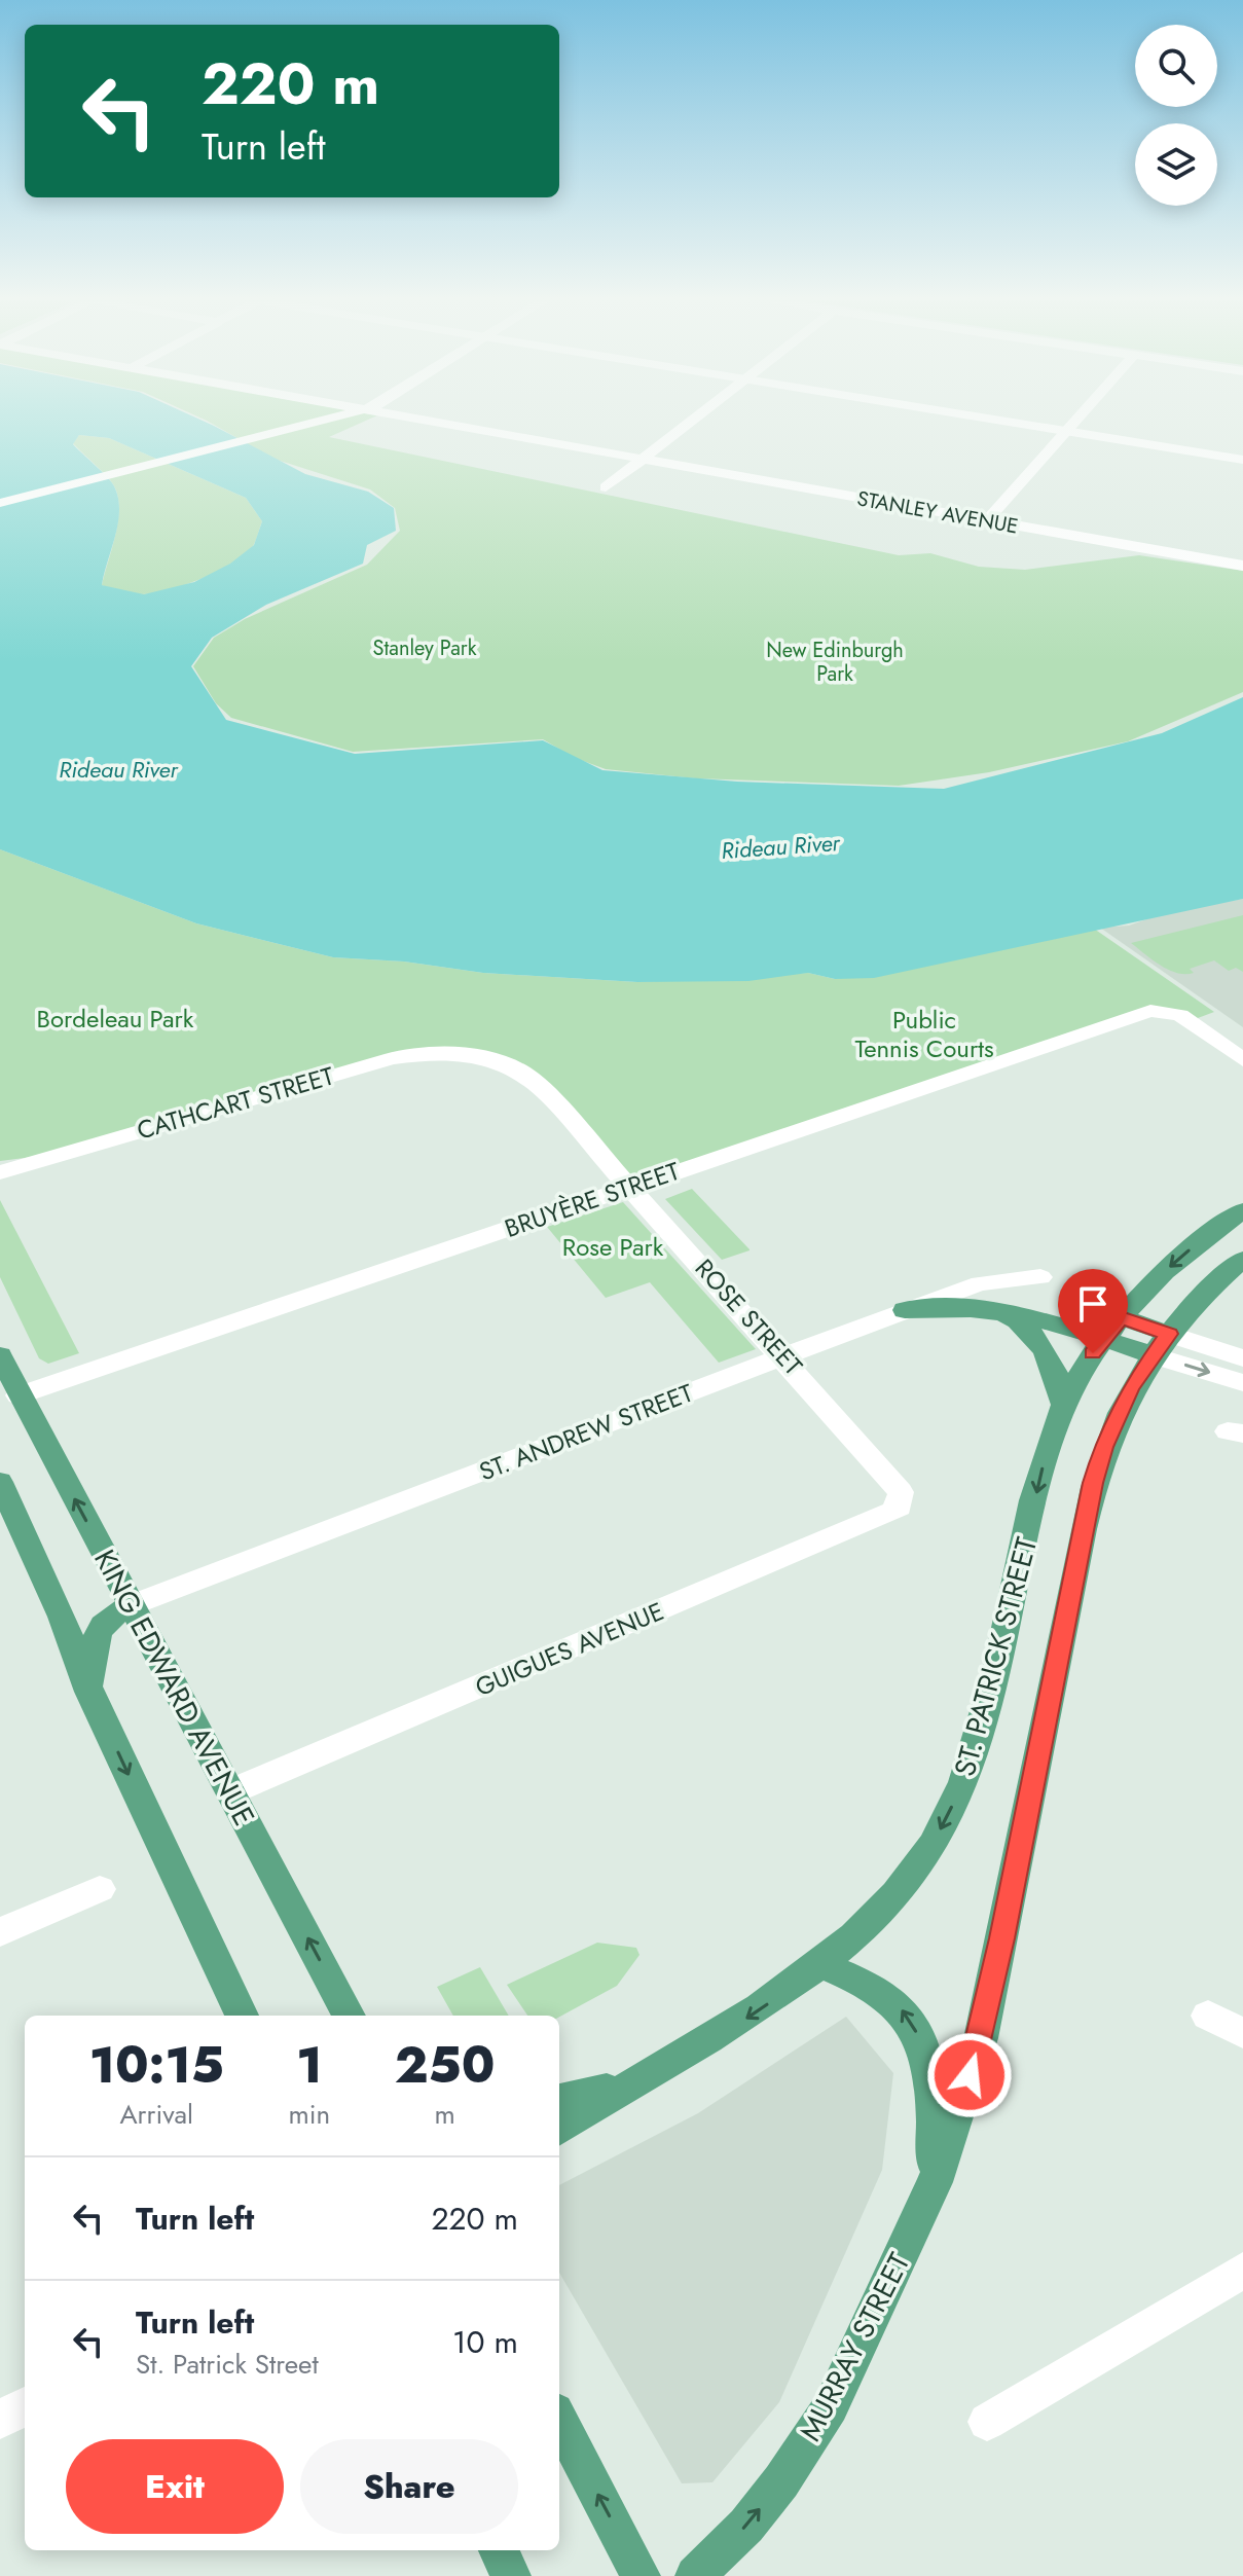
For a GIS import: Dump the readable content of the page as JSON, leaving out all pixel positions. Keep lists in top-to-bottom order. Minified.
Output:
{"streets":{"main road":["ST. PATRICK STREET","KING EDWARD AVENUE","MURRAY STREET"],"street":["STANLEY AVENUE","CATHCART STREET","BRUYÈRE STREET","ROSE STREET","ST. ANDREW STREET","GUIGUES AVENUE"]},"crossings":[["CATHCART STREET","ROSE STREET"],["BRUYÈRE STREET","ROSE STREET"],["BRUYÈRE STREET","KING EDWARD AVENUE"],["ROSE STREET","ST. ANDREW STREET"],["ROSE STREET","GUIGUES AVENUE"],["ST. ANDREW STREET","KING EDWARD AVENUE"],["GUIGUES AVENUE","KING EDWARD AVENUE"],["ST. PATRICK STREET","MURRAY STREET"]],"one_way":["MURRAY STREET"],"water":["Rideau River"],"parks":["Stanley Park","New Edinburgh Park","Bordeleau Park","Public Tennis Courts","Rose Park"],"page":{"turn":["220 m","Turn left"],"eta":["10:15","Arrival","1","min","250","m"],"list":[{"name":"Turn left","value":"220 m"},{"name":"Turn left","note":"St. Patrick Street","value":"10 m"}],"buttons":["Exit","Share"]}}
